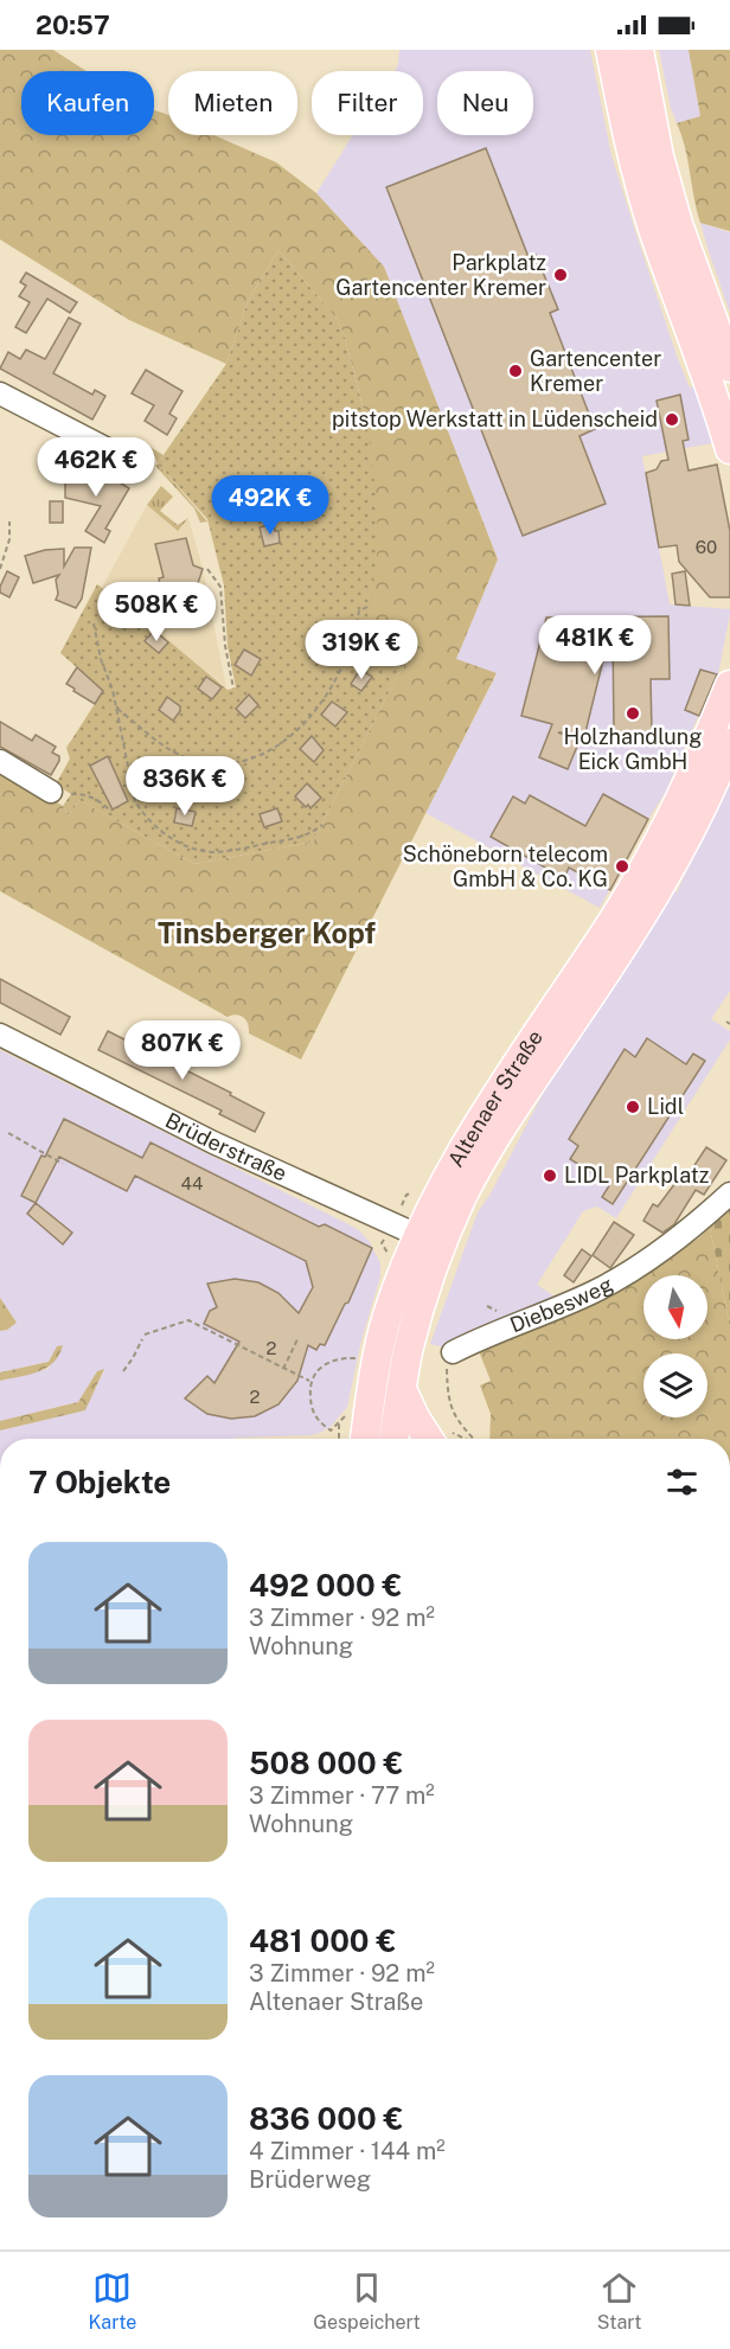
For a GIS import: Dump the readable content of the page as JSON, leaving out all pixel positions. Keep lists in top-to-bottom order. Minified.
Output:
{"streets":{"main road":["Altenaer Straße"],"street":["Brüderstraße","Diebesweg"]},"crossings":[["Altenaer Straße","Brüderstraße"]],"districts":["Tinsberger Kopf"],"places":["Parkplatz Gartencenter Kremer","Gartencenter Kremer","pitstop Werkstatt in Lüdenscheid","Holzhandlung Eick GmbH","Schöneborn telecom GmbH & Co. KG","Lidl","LIDL Parkplatz"],"house_numbers":["60","44","2","2"],"north":"bottom","page":{"status":"20:57","chip":["Kaufen","Mieten","Filter","Neu"],"price":["462K €","492K €","508K €","481K €","319K €","836K €","807K €"],"heading":"7 Objekte","list":[{"name":"492 000 €","note":"3 Zimmer · 92 m² · Wohnung"},{"name":"508 000 €","note":"3 Zimmer · 77 m² · Wohnung"},{"name":"481 000 €","note":"3 Zimmer · 92 m² · Altenaer Straße"},{"name":"836 000 €","note":"4 Zimmer · 144 m² · Brüderweg"}],"tabs":["Karte","Gespeichert","Start"]}}
